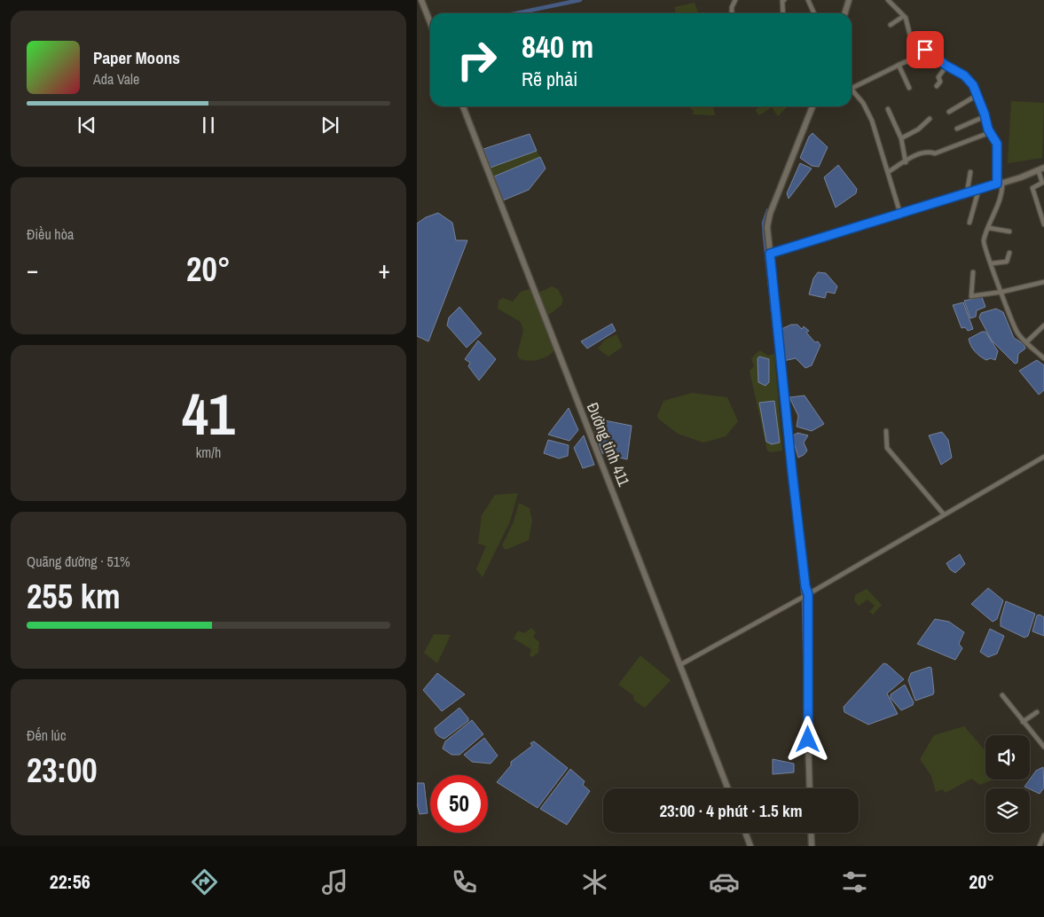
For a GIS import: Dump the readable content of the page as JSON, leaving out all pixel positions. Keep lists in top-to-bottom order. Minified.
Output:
{"streets":{"main road":["Đường tỉnh 411"]},"page":{"turn":["840 m","Rẽ phải"],"song":["Paper Moons","Ada Vale"],"tile":["Điều hòa",["41","km/h"],["Quãng đường · 51%","255 km"],["Đến lúc","23:00"]],"heat":["−","20°","+"],"limit":"50","trip":"23:00 · 4 phút · 1.5 km","tabs":["22:56","20°"]}}
